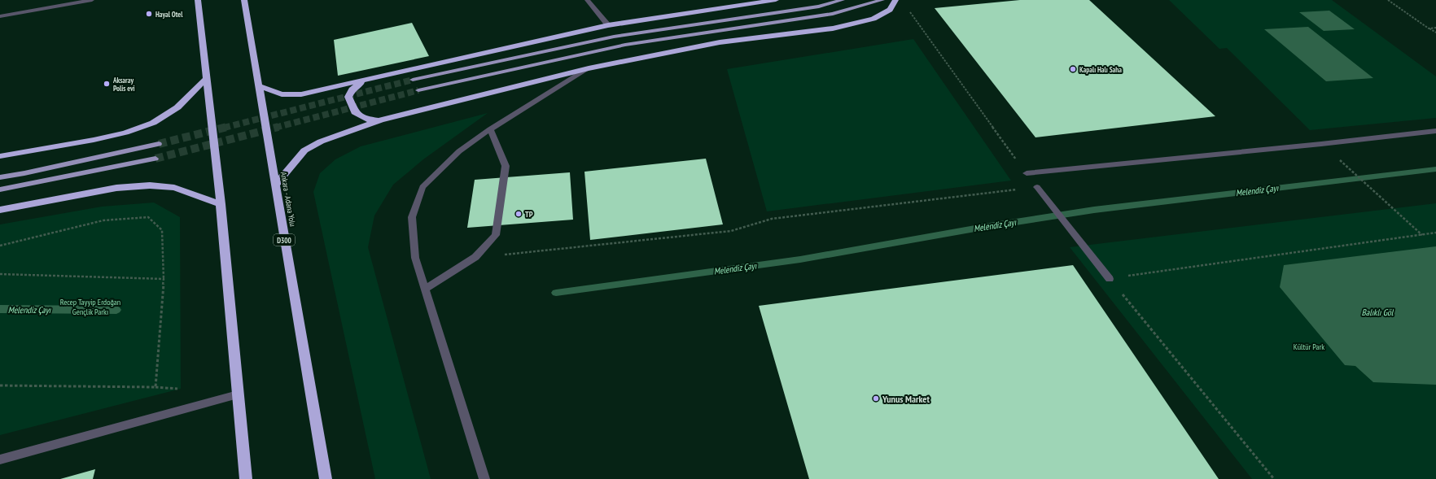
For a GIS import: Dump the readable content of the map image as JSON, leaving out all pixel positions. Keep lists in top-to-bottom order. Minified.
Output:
{"streets":{"highway":["Ankara - Adana Yolu","D300"]},"water":["Melendiz Çayı","Balıklı Göl"],"parks":["Recep Tayyip Erdoğan Gençlik Parkı","Kültür Park"],"places":["Hayal Otel","Kapalı Halı Saha","Aksaray Polis evi","TP","Yunus Market"]}
